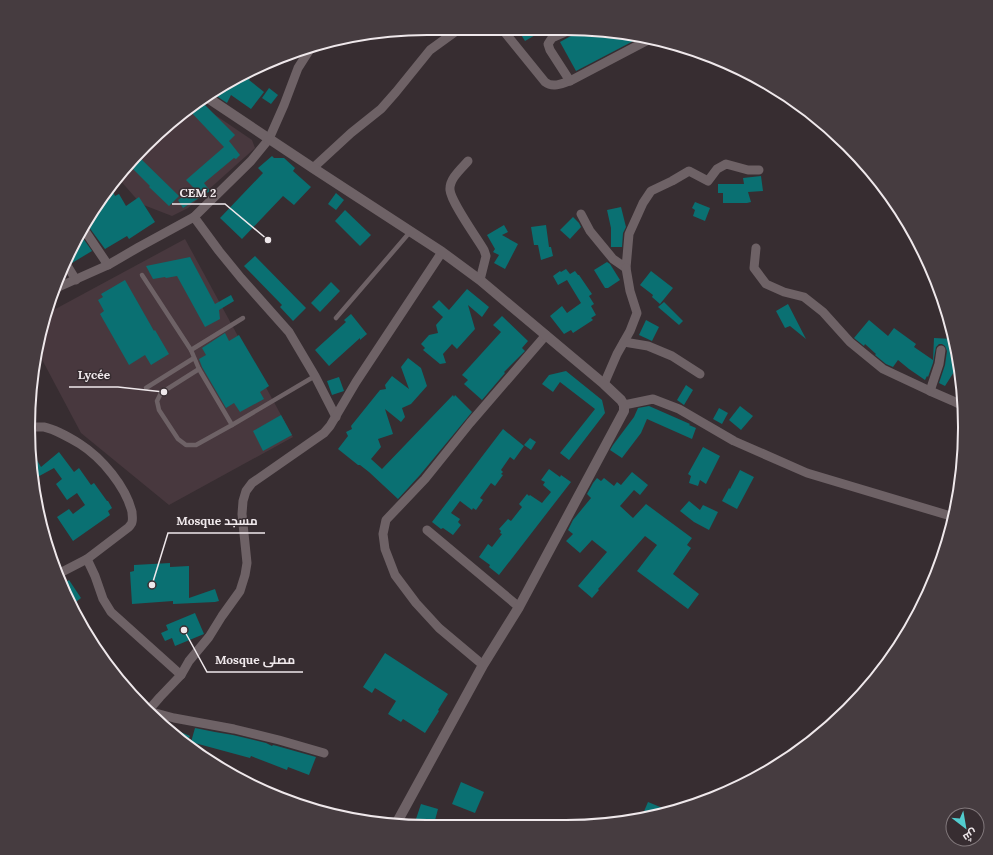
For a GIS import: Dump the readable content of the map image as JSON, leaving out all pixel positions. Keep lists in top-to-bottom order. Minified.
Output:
{"places":["CEM 2","Lycée","Mosque مسجد","Mosque مصلى"],"north":"bottom right"}
